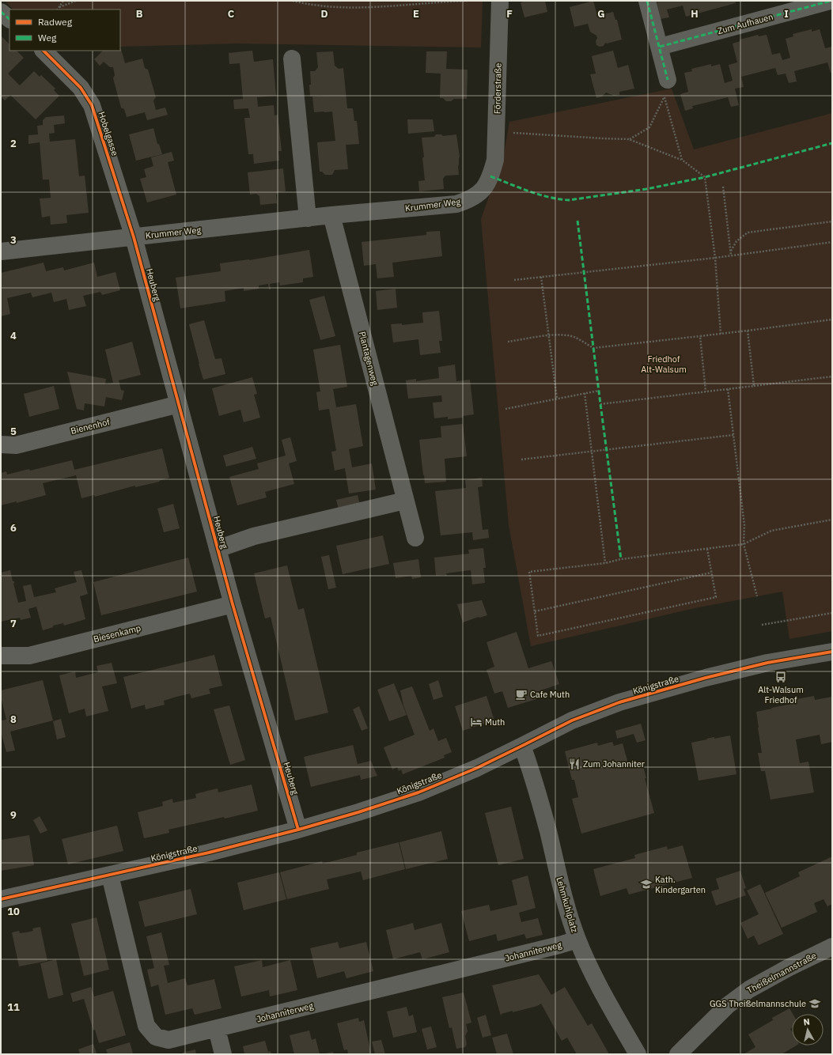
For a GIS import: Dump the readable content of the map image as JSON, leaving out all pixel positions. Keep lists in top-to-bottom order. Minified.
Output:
{"streets":{"street":["Zum Aufhauen","Förderstraße","Hobelgasse","Krummer Weg","Heuberg","Plantagenweg","Bienenhof","Biesenkamp","Königstraße","Lehmkuhlplatz","Johanniterweg","Theißelmannstraße"]},"crossings":[["Förderstraße","Krummer Weg"],["Hobelgasse","Krummer Weg"],["Hobelgasse","Heuberg"],["Krummer Weg","Heuberg"],["Krummer Weg","Plantagenweg"],["Heuberg","Bienenhof"],["Heuberg","Biesenkamp"],["Heuberg","Königstraße"],["Königstraße","Lehmkuhlplatz"],["Königstraße","Johanniterweg"],["Lehmkuhlplatz","Johanniterweg"]],"parks":["Friedhof Alt-Walsum"],"places":{"bus stop":["Alt-Walsum Friedhof"],"cafe":["Cafe Muth"],"hotel":["Muth"],"restaurant":["Zum Johanniter"],"school or university":["Kath. Kindergarten","GGS Theißelmannschule"]},"legend":["Radweg","Weg"],"north":"top","grid":{"columns":["B","C","D","E","F","G","H","I"],"rows":["2","3","4","5","6","7","8","9","10","11"]}}
